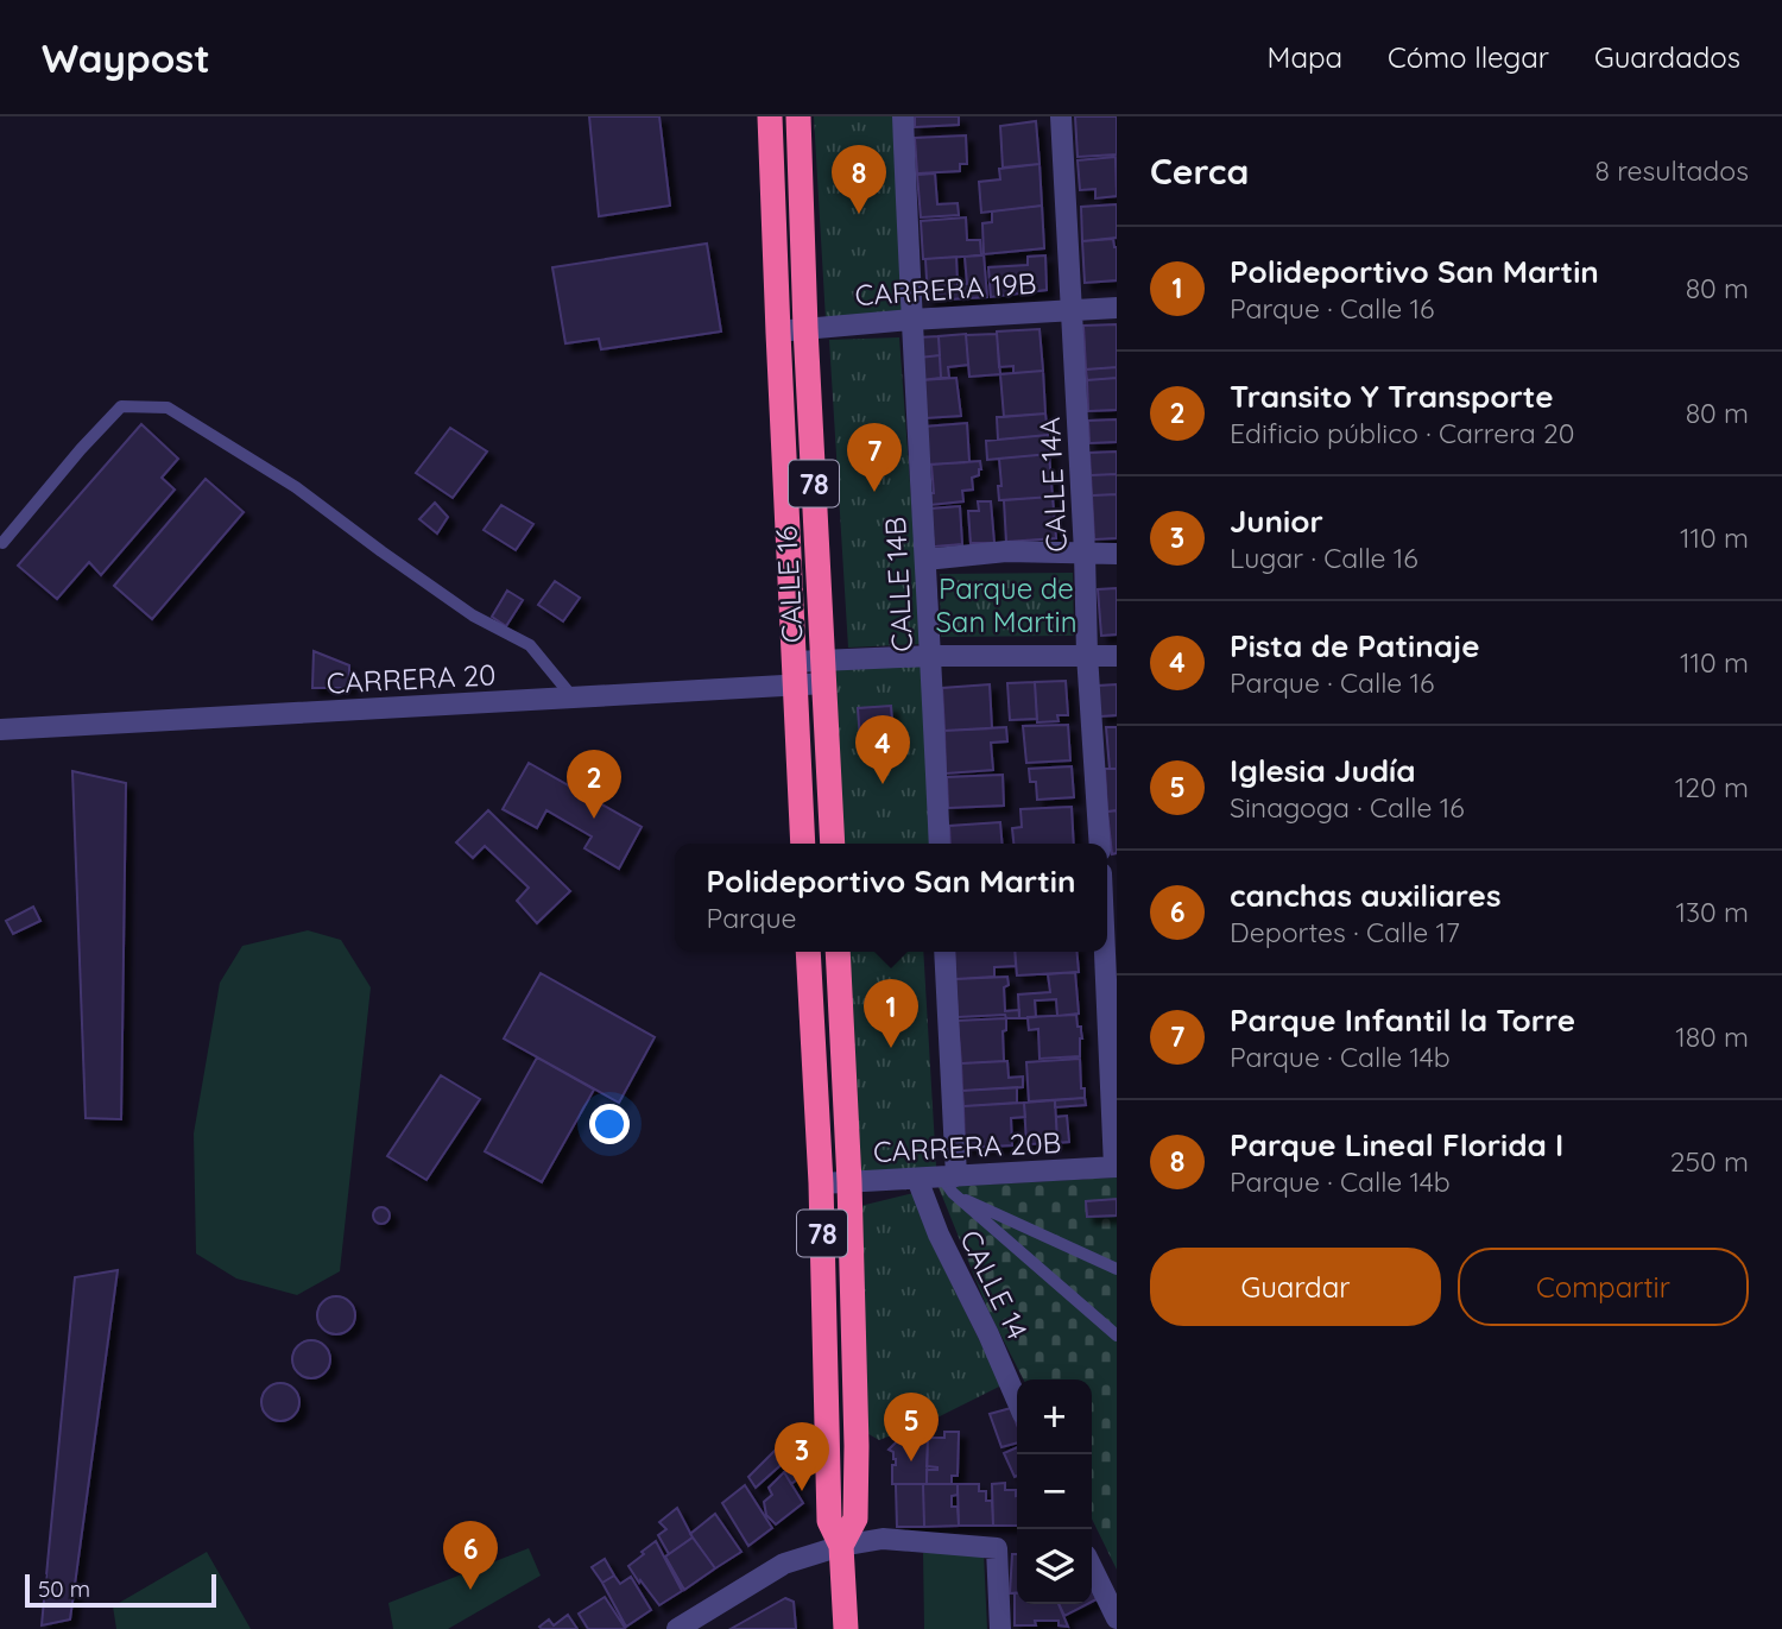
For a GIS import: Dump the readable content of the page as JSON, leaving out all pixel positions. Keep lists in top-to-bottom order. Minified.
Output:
{"streets":{"highway":["78","CALLE 16"],"street":["CARRERA 19B","CALLE 14A","CALLE 14B","CARRERA 20","CARRERA 20B","CALLE 14"]},"crossings":[["CARRERA 19B","CALLE 14A"],["CARRERA 19B","CALLE 16"],["CARRERA 19B","CALLE 14B"],["78","CARRERA 20B"],["CALLE 16","CARRERA 20"],["CARRERA 20B","CALLE 14"]],"parks":["Parque de San Martin"],"scale_bar":"50 m","page":{"header":"Waypost","nav":["Mapa","Cómo llegar","Guardados"],"heading":["Cerca","8 resultados"],"pins":["8","7","4","2","1","5","3","6"],"list":[{"mark":"1","name":"Polideportivo San Martin","note":"Parque · Calle 16","value":"80 m"},{"mark":"2","name":"Transito Y Transporte","note":"Edificio público · Carrera 20","value":"80 m"},{"mark":"3","name":"Junior","note":"Lugar · Calle 16","value":"110 m"},{"mark":"4","name":"Pista de Patinaje","note":"Parque · Calle 16","value":"110 m"},{"mark":"5","name":"Iglesia Judía","note":"Sinagoga · Calle 16","value":"120 m"},{"mark":"6","name":"canchas auxiliares","note":"Deportes · Calle 17","value":"130 m"},{"mark":"7","name":"Parque Infantil la Torre","note":"Parque · Calle 14b","value":"180 m"},{"mark":"8","name":"Parque Lineal Florida I","note":"Parque · Calle 14b","value":"250 m"}],"popup":["Polideportivo San Martin","Parque"],"buttons":["Guardar","Compartir"],"map_buttons":["+","−"],"scale":"50 m"}}
